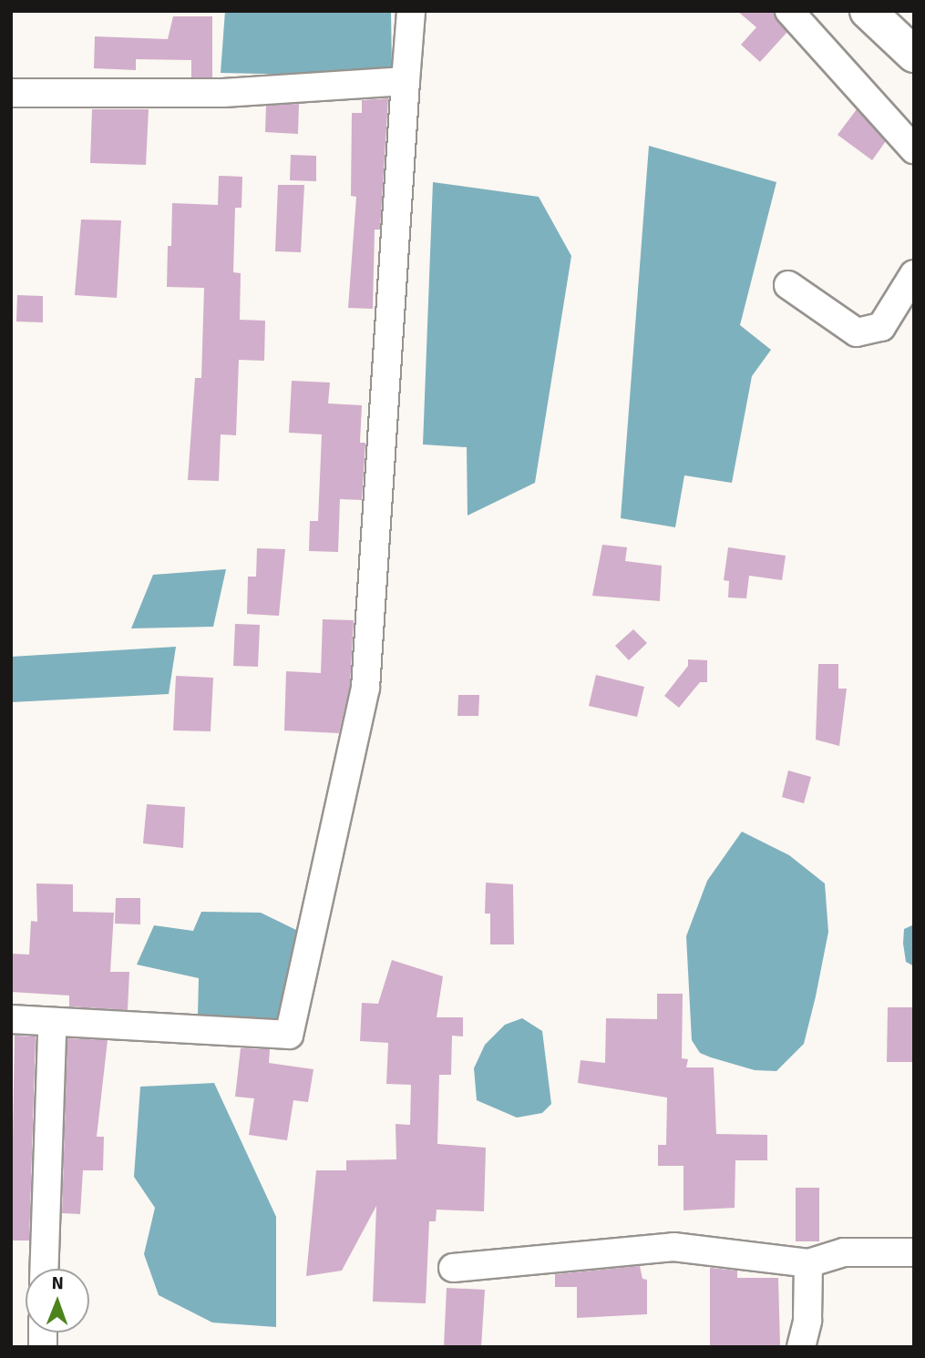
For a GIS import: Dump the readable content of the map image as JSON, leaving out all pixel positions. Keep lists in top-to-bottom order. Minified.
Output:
{"north":"top"}
